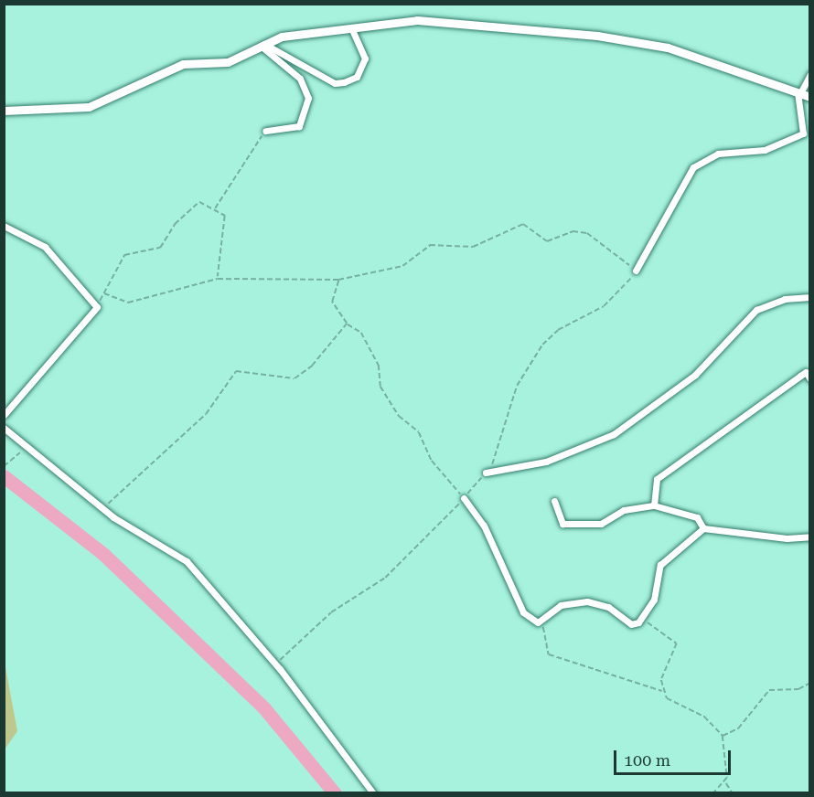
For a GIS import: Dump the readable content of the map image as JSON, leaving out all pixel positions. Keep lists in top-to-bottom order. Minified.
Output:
{"scale_bar":"100 m"}
